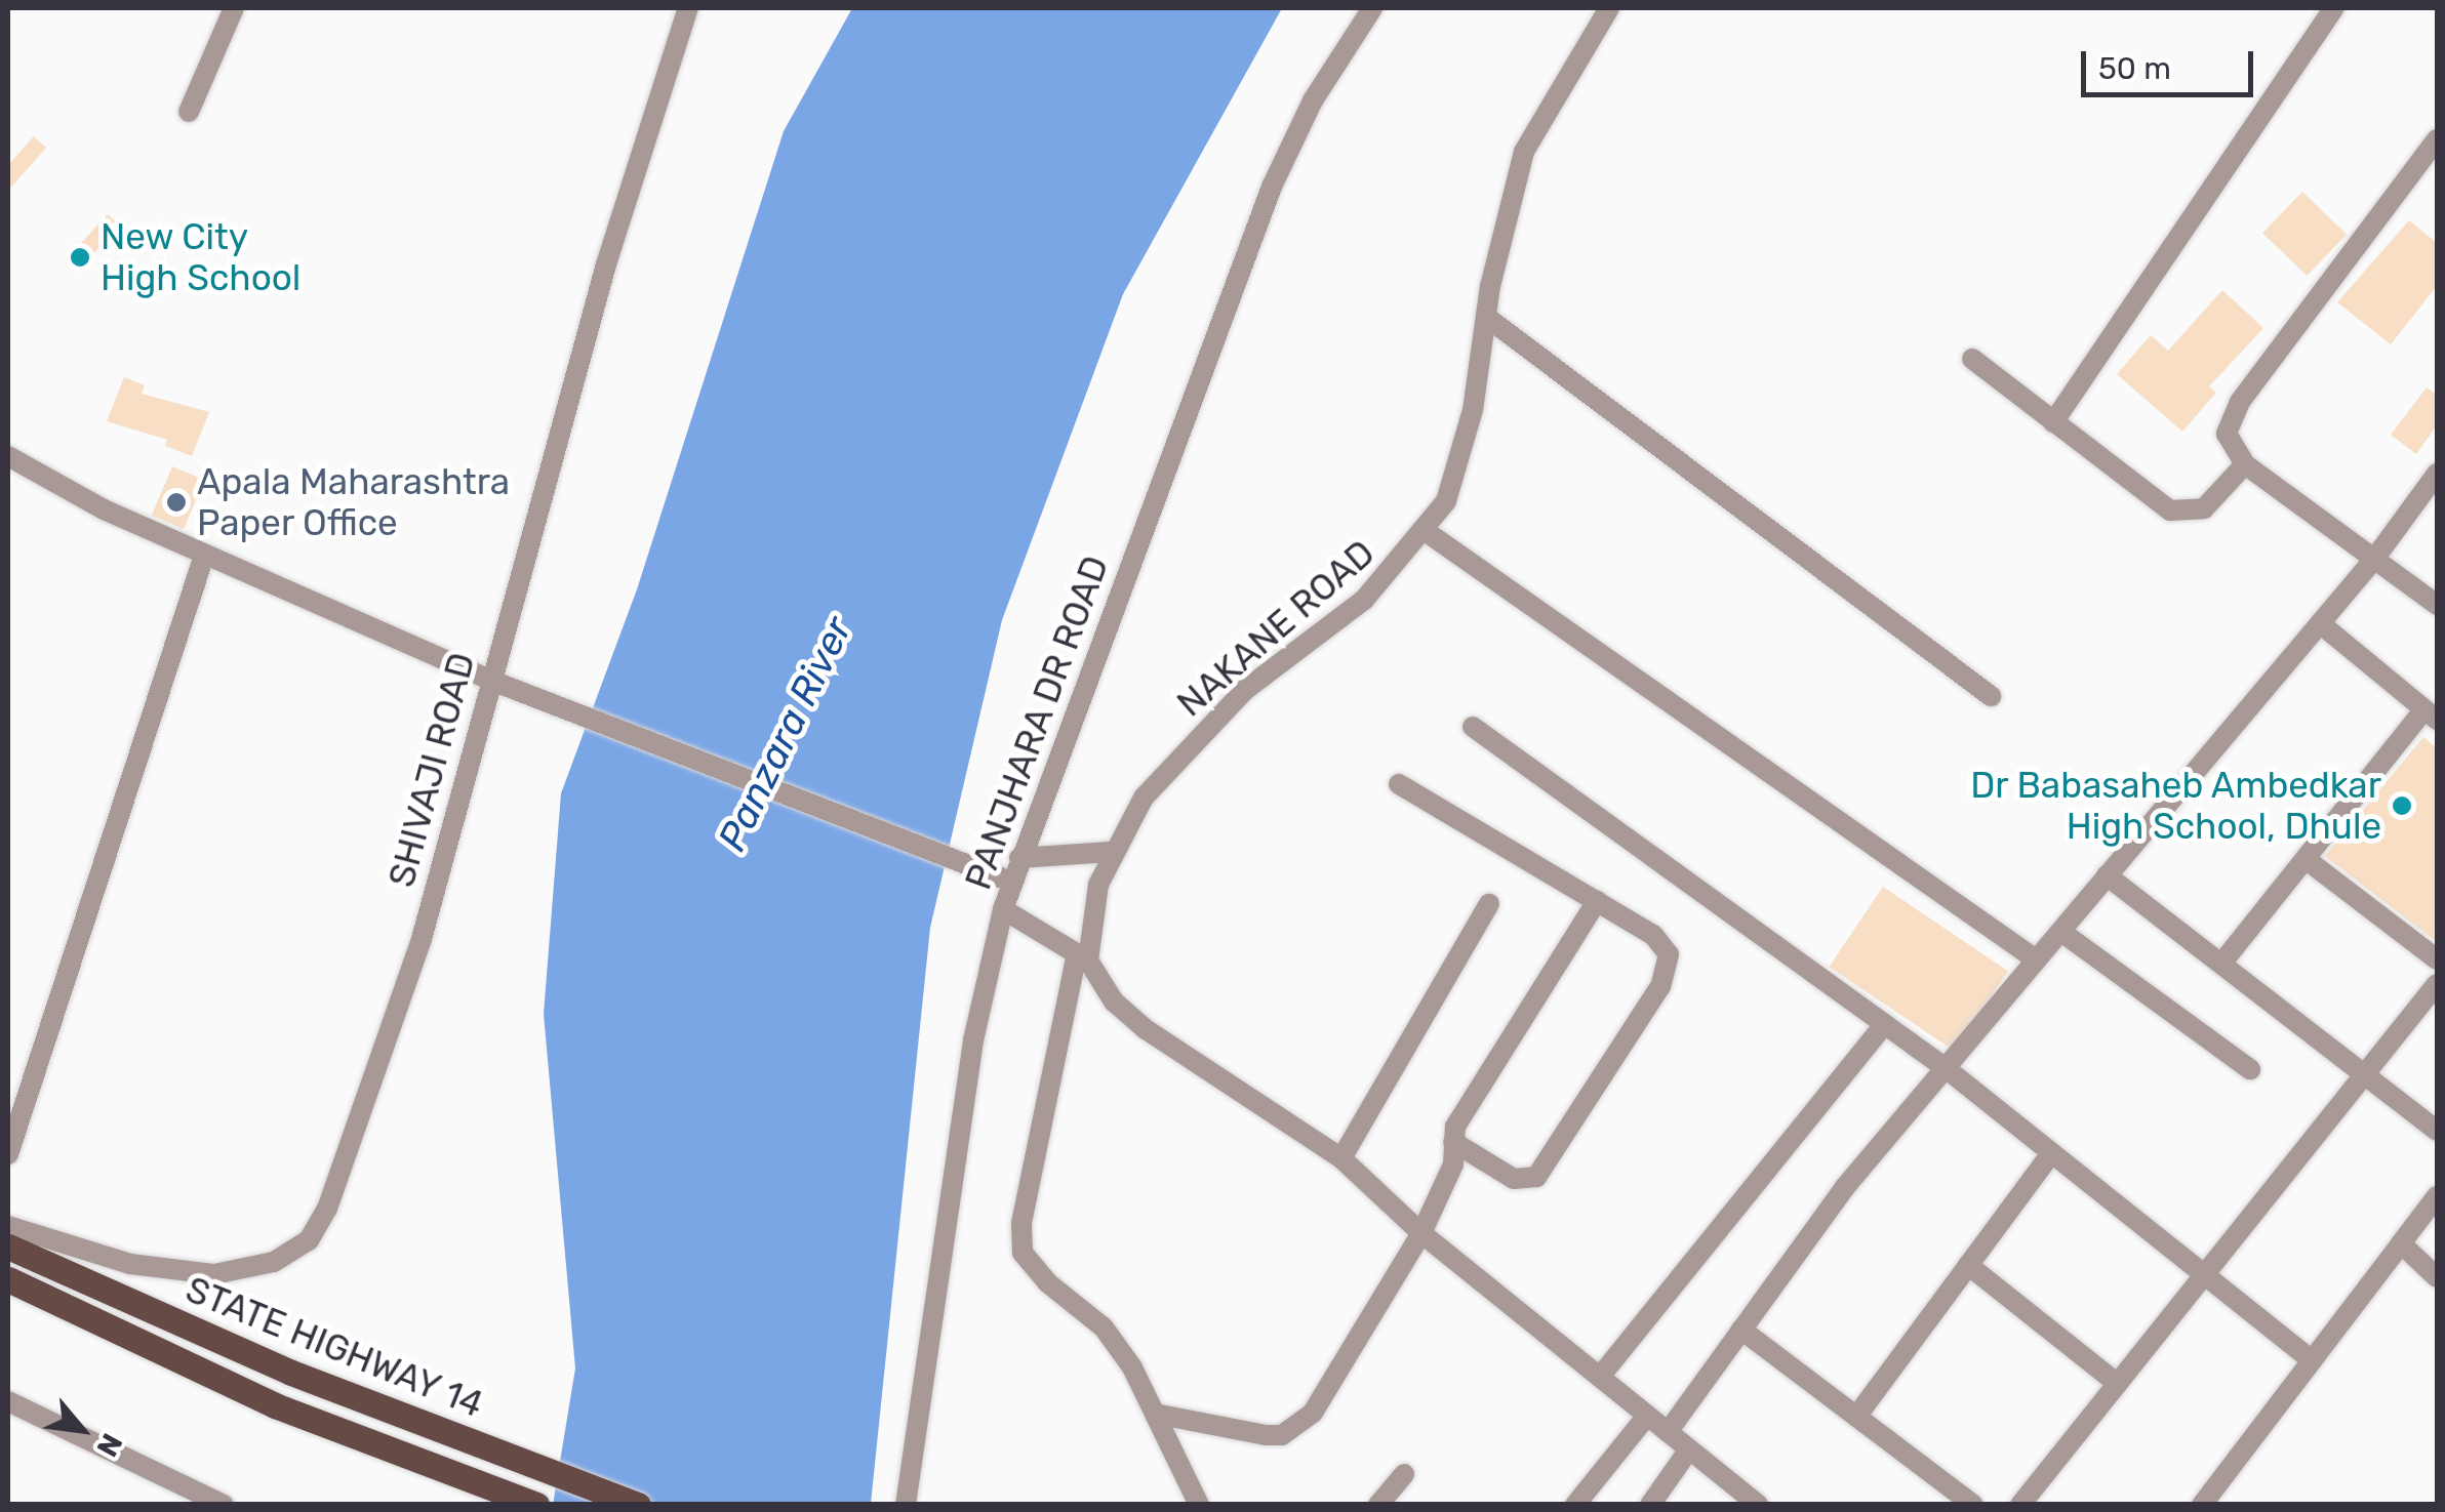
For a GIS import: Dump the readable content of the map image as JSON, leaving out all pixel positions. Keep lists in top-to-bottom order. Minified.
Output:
{"streets":{"main road":["STATE HIGHWAY 14"],"street":["NAKANE ROAD","PANJHARA DR ROAD","SHIVAJI ROAD"]},"water":["Panzara River"],"places":["New City High School","Apala Maharashtra Paper Office","Dr Babasaheb Ambedkar High School, Dhule"],"scale_bar":"50 m","north":"bottom right"}
